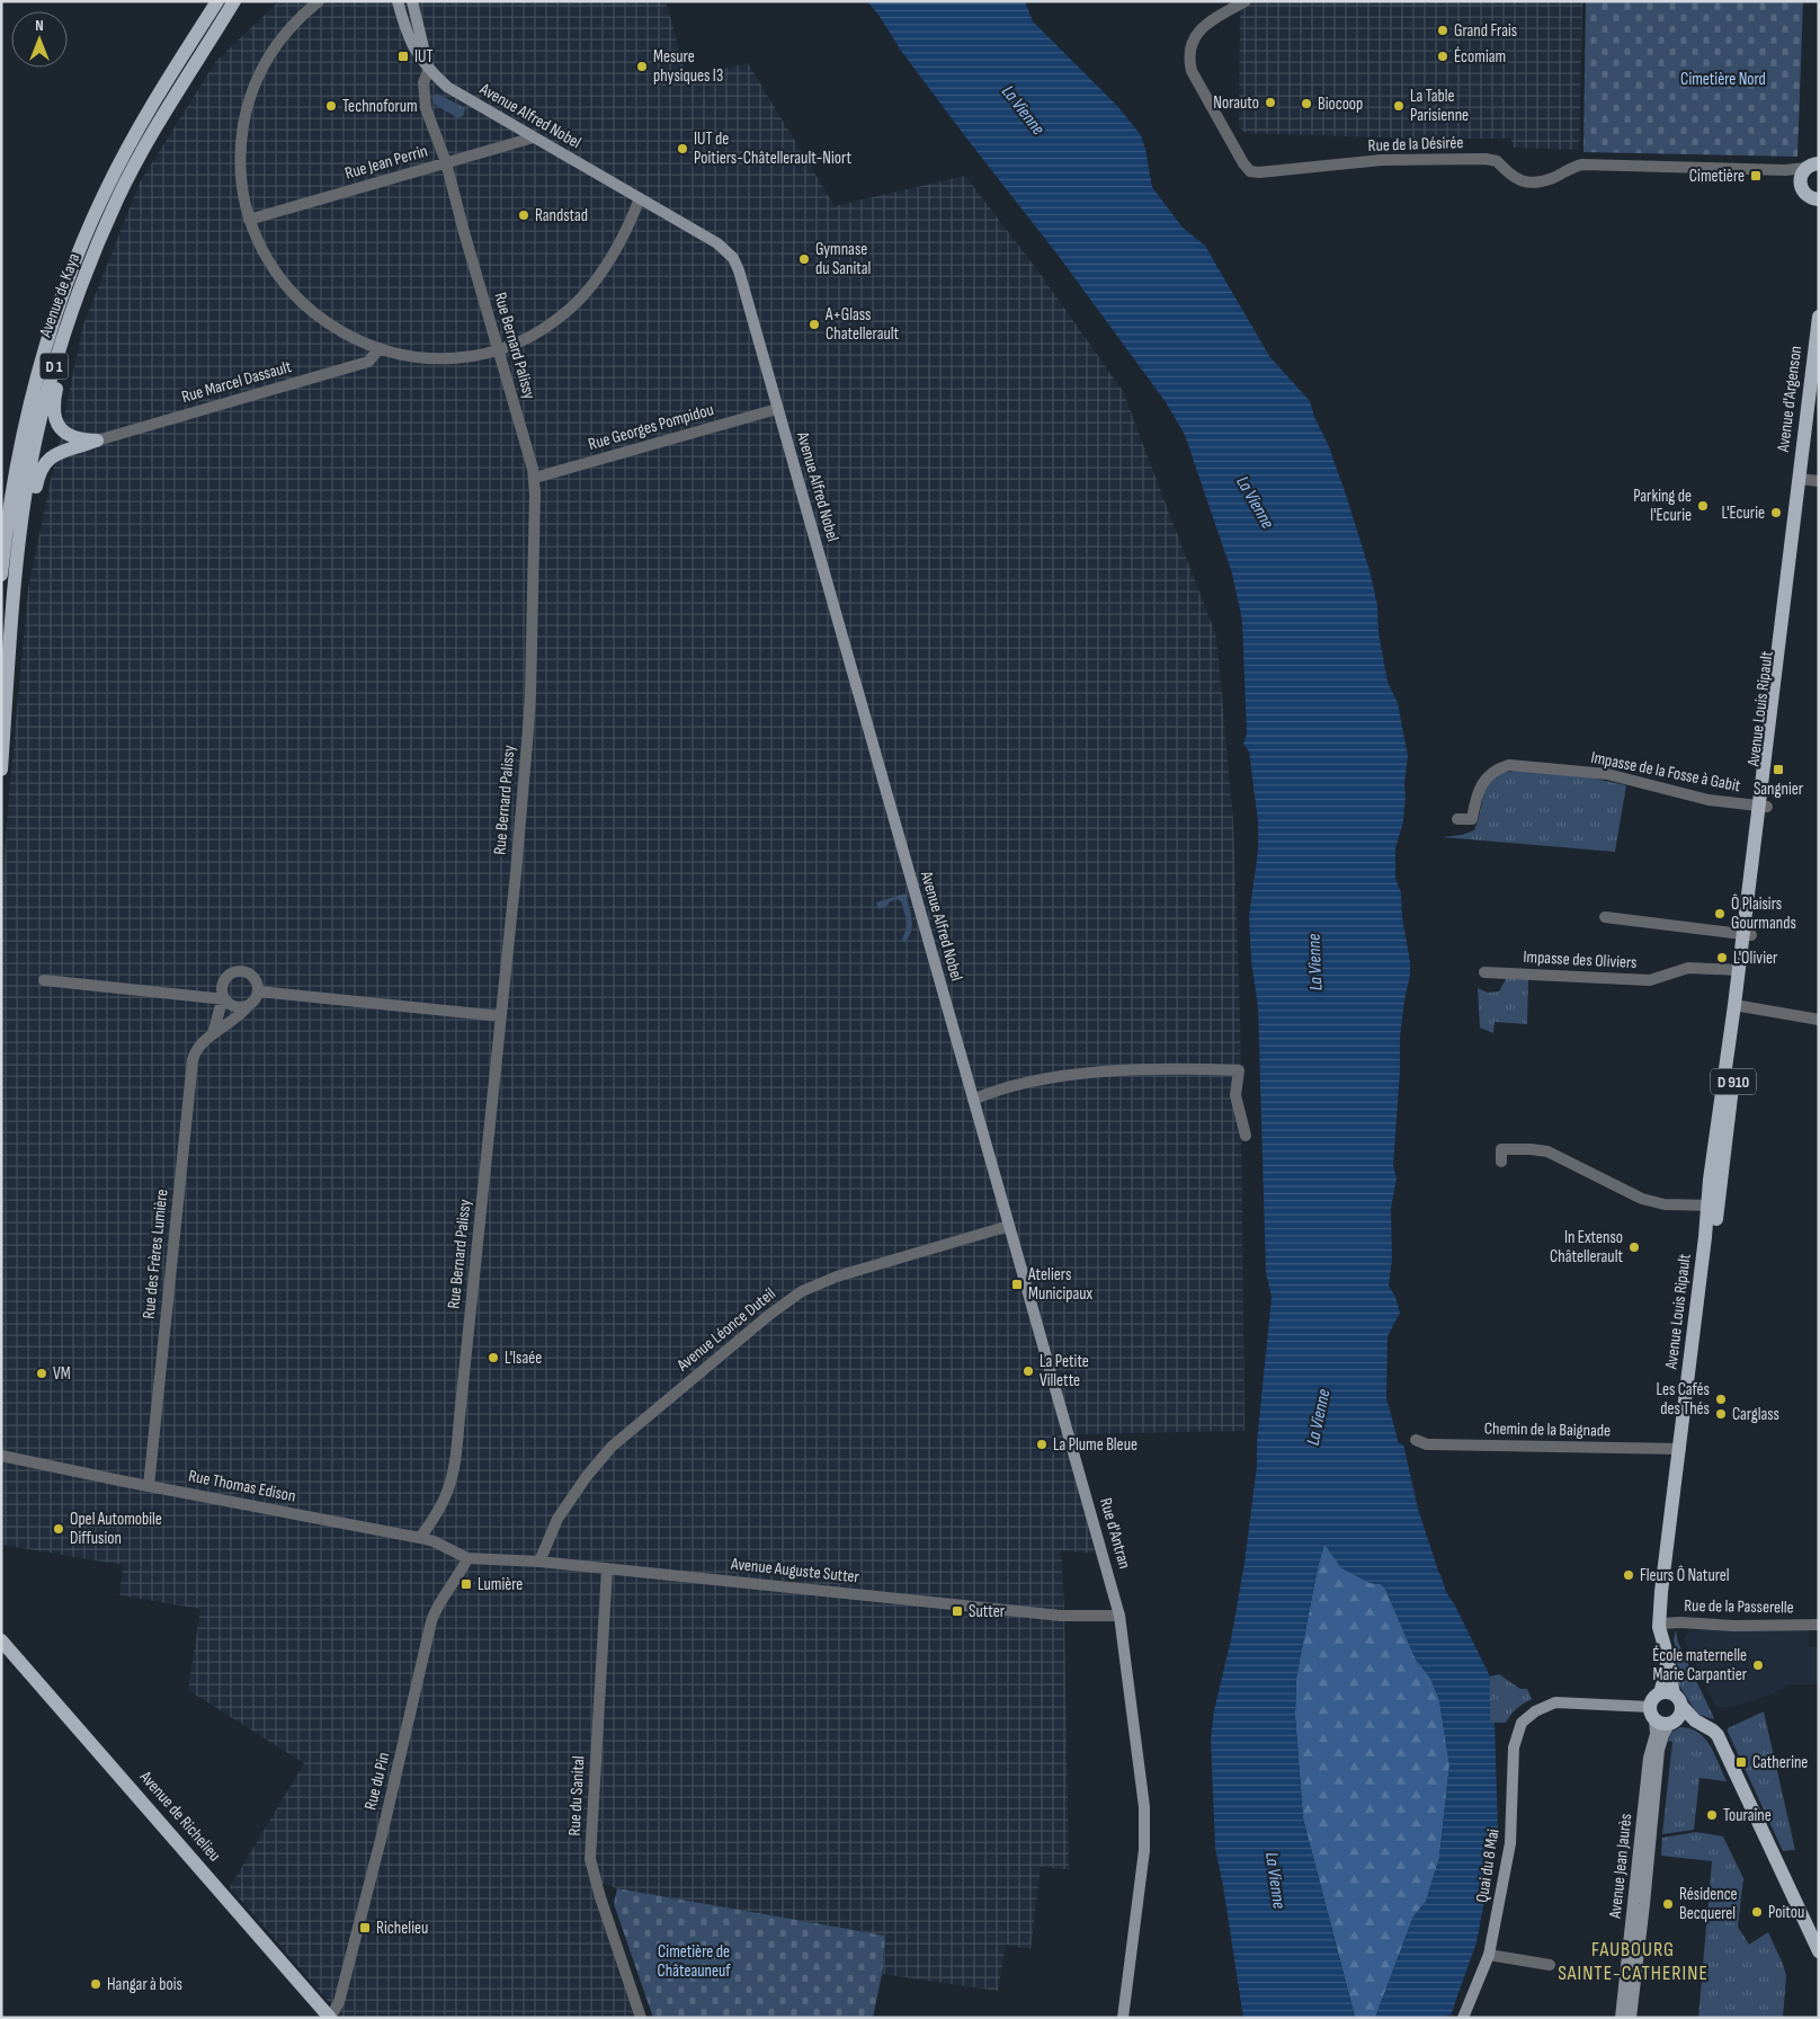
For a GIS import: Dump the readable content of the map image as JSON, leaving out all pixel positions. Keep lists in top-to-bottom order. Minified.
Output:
{"streets":{"main road":["Avenue de Kaya","D 1","Avenue d'Argenson","Avenue Louis Ripault","D 910","Avenue de Richelieu"],"street":["Avenue Alfred Nobel","Rue de la Désirée","Rue Jean Perrin","Rue Bernard Palissy","Rue Marcel Dassault","Rue Georges Pompidou","Impasse de la Fosse à Gabit","Impasse des Oliviers","Rue des Frères Lumière","Avenue Léonce Duteil","Chemin de la Baignade","Rue Thomas Edison","Rue d'Antran","Avenue Auguste Sutter","Rue de la Passerelle","Rue du Pin","Rue du Sanital","Quai du 8 Mai","Avenue Jean Jaurès"]},"crossings":[["Avenue Alfred Nobel","Rue Jean Perrin"],["Avenue Alfred Nobel","Rue Bernard Palissy"],["Avenue Alfred Nobel","Rue Georges Pompidou"],["Avenue Alfred Nobel","Rue d'Antran"],["Rue Jean Perrin","Rue Bernard Palissy"],["Rue Bernard Palissy","Rue Georges Pompidou"],["Rue Bernard Palissy","Rue Thomas Edison"],["Avenue d'Argenson","Avenue Louis Ripault"],["Avenue Louis Ripault","Impasse de la Fosse à Gabit"],["Avenue Louis Ripault","Impasse des Oliviers"],["Avenue Louis Ripault","Chemin de la Baignade"],["Avenue Louis Ripault","Rue de la Passerelle"],["Avenue Louis Ripault","Quai du 8 Mai"],["Avenue Louis Ripault","Avenue Jean Jaurès"],["Rue des Frères Lumière","Rue Thomas Edison"],["Avenue Léonce Duteil","Rue d'Antran"],["Avenue Léonce Duteil","Avenue Auguste Sutter"],["Rue Thomas Edison","Avenue Auguste Sutter"],["Rue Thomas Edison","Rue du Pin"],["Rue d'Antran","Avenue Auguste Sutter"],["Avenue Auguste Sutter","Rue du Pin"],["Avenue Auguste Sutter","Rue du Sanital"],["Rue du Pin","Avenue de Richelieu"],["Quai du 8 Mai","Avenue Jean Jaurès"]],"districts":["FAUBOURG SAINTE-CATHERINE"],"water":["La Vienne"],"parks":["Cimetière Nord","Cimetière de Châteauneuf"],"places":{"other":["Grand Frais","Écomiam","Mesure physiques I3","Norauto","Biocoop","Technoforum","La Table Parisienne","IUT de Poitiers-Châtellerault-Niort","Randstad","Gymnase du Sanital","A+Glass Chatellerault","Parking de l'Ecurie","L'Ecurie","Ô Plaisirs Gourmands","L'Olivier","In Extenso Châtellerault","L'Isaée","La Petite Villette","VM","Les Cafés des Thés","Carglass","La Plume Bleue","Opel Automobile Diffusion","Fleurs Ô Naturel","École maternelle Marie Carpantier","Touraine","Résidence Becquerel","Poitou","Hangar à bois"],"transit":["IUT","Cimetière","Sangnier","Ateliers Municipaux","Lumière","Sutter","Catherine","Richelieu"]},"north":"top"}
